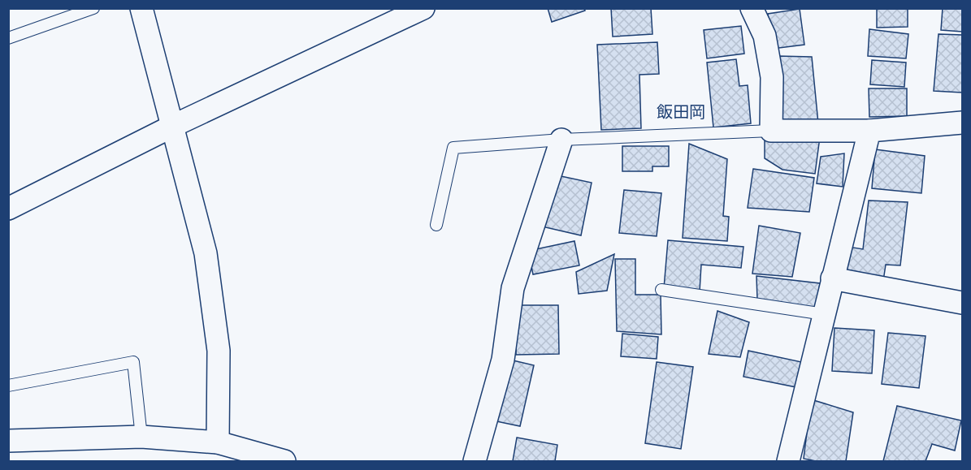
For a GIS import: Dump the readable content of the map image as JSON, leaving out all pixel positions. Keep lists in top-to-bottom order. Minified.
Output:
{"districts":["飯田岡"]}
